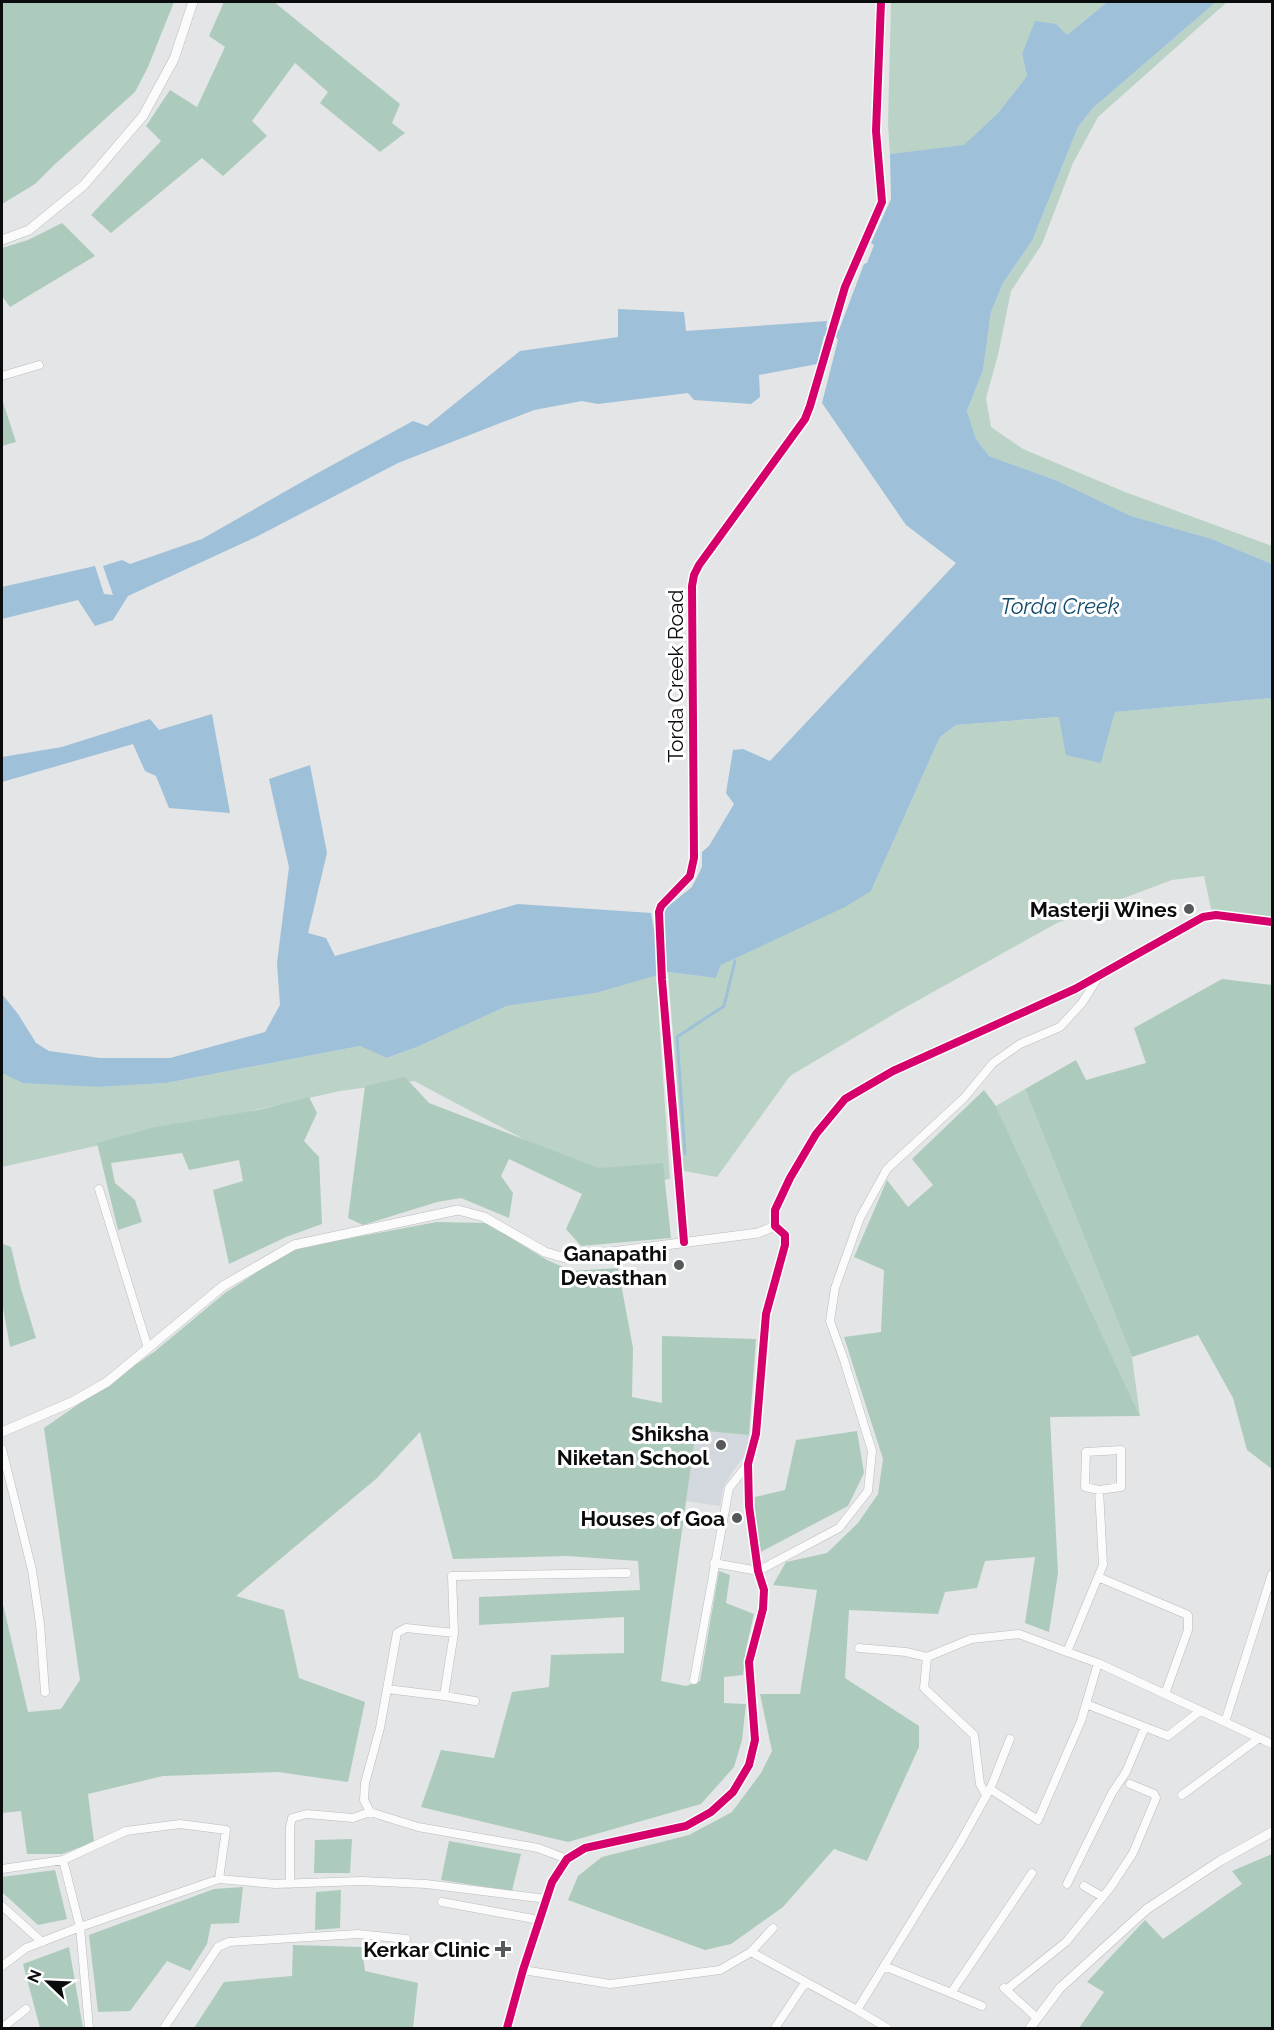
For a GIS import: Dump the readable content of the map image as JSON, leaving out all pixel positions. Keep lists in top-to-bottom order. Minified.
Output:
{"streets":{"street":["Torda Creek Road"]},"water":["Torda Creek"],"places":{"other":["Masterji Wines","Ganapathi Devasthan","Shiksha Niketan School","Houses of Goa"],"health":["Kerkar Clinic"]},"north":"top left"}
